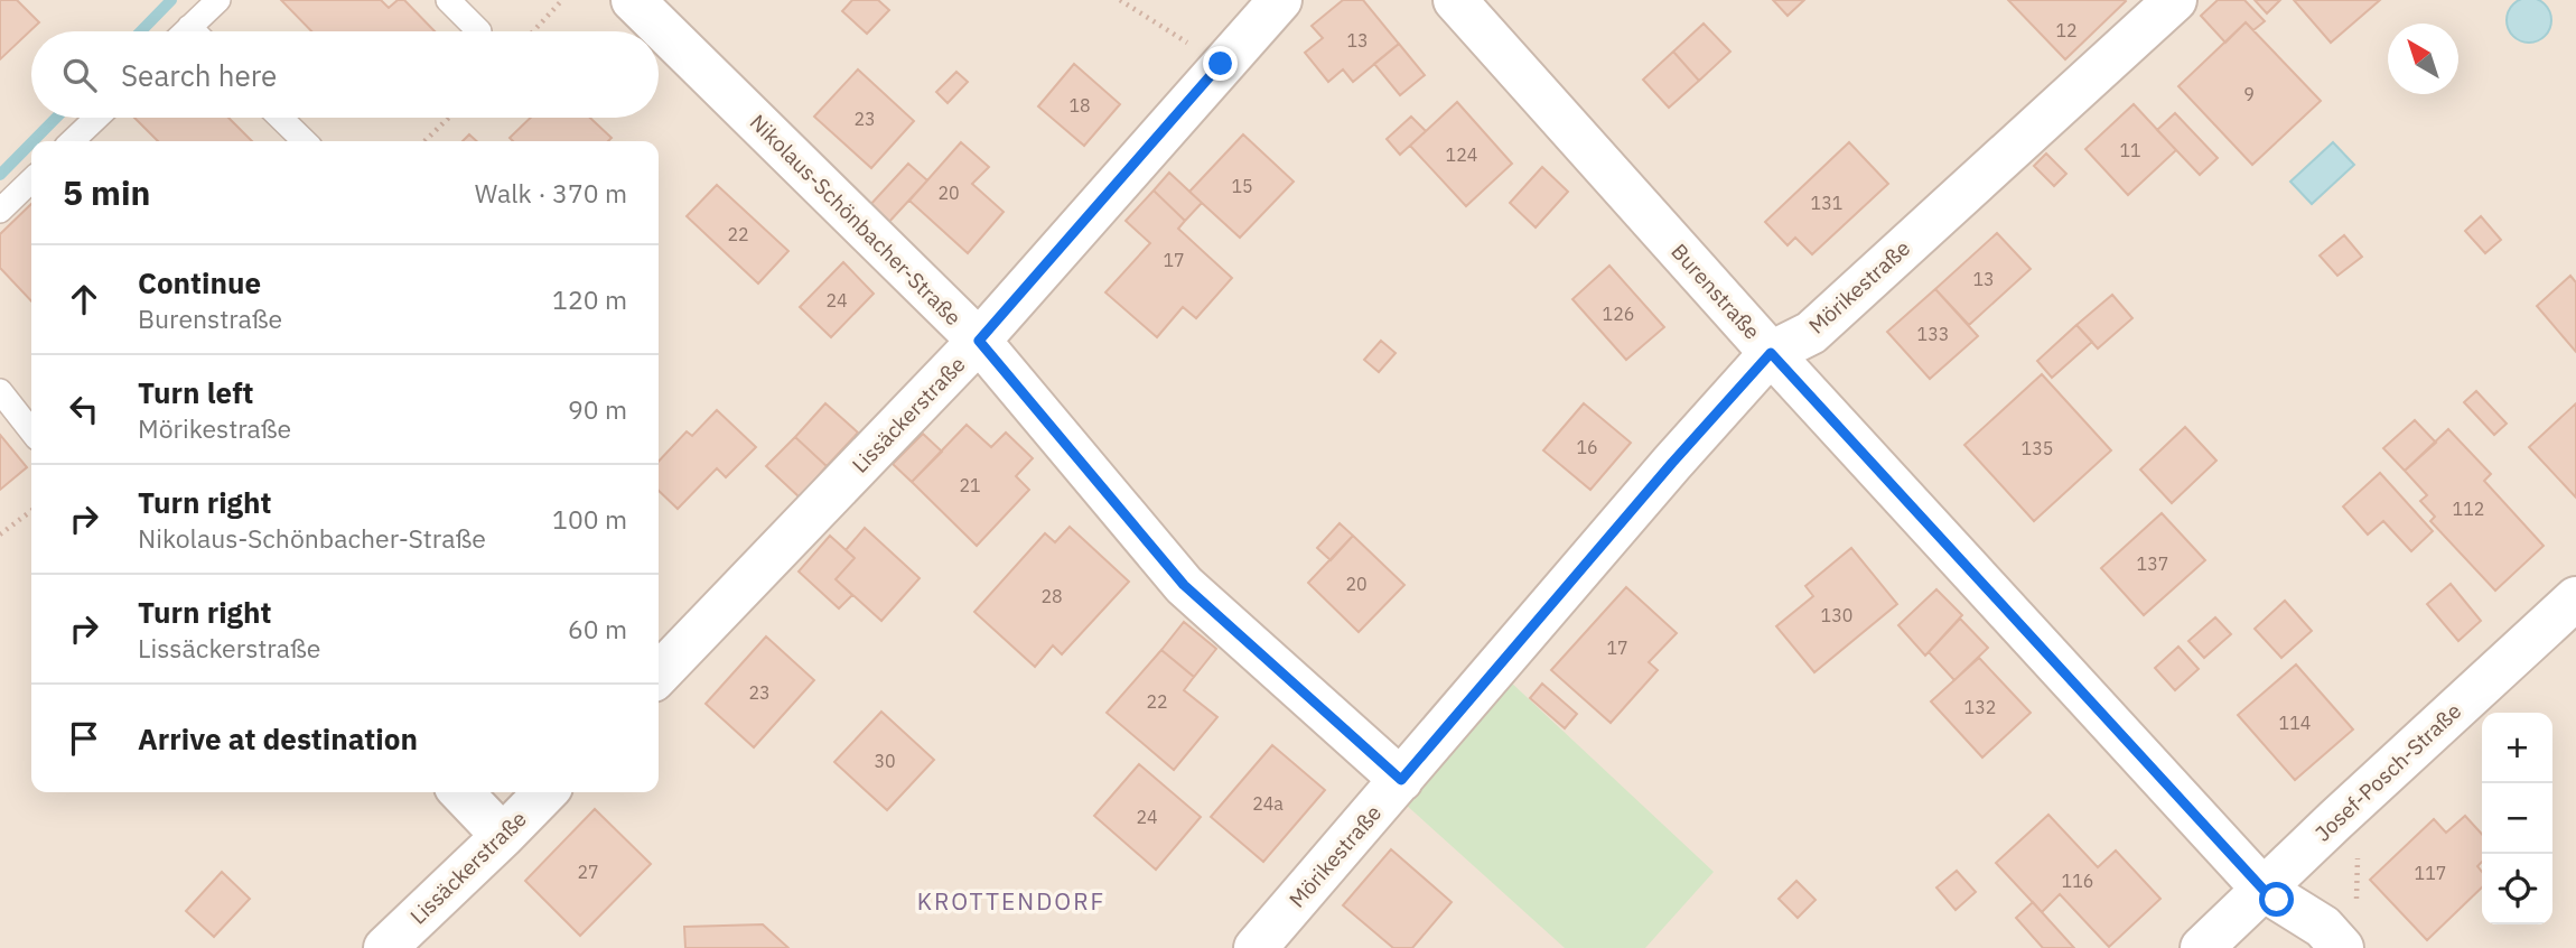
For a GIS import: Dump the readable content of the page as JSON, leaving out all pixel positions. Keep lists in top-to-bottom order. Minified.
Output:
{"streets":{"street":["Nikolaus-Schönbacher-Straße","Mörikestraße","Burenstraße","Lissäckerstraße","Josef-Posch-Straße"]},"crossings":[["Nikolaus-Schönbacher-Straße","Mörikestraße"],["Nikolaus-Schönbacher-Straße","Lissäckerstraße"],["Mörikestraße","Burenstraße"],["Burenstraße","Josef-Posch-Straße"]],"districts":["KROTTENDORF"],"house_numbers":["12","13","9","18","23","11","124","15","20","131","22","17","13","24","126","133","16","135","21","112","137","20","28","130","17","23","22","132","114","30","24a","24","27","117","116"],"north":"top left","page":{"search":"Search here","heading":["5 min","Walk · 370 m"],"list":[["Continue","Burenstraße","120 m"],["Turn left","Mörikestraße","90 m"],["Turn right","Nikolaus-Schönbacher-Straße","100 m"],["Turn right","Lissäckerstraße","60 m"],"Arrive at destination"],"map_buttons":["+","−"]}}
